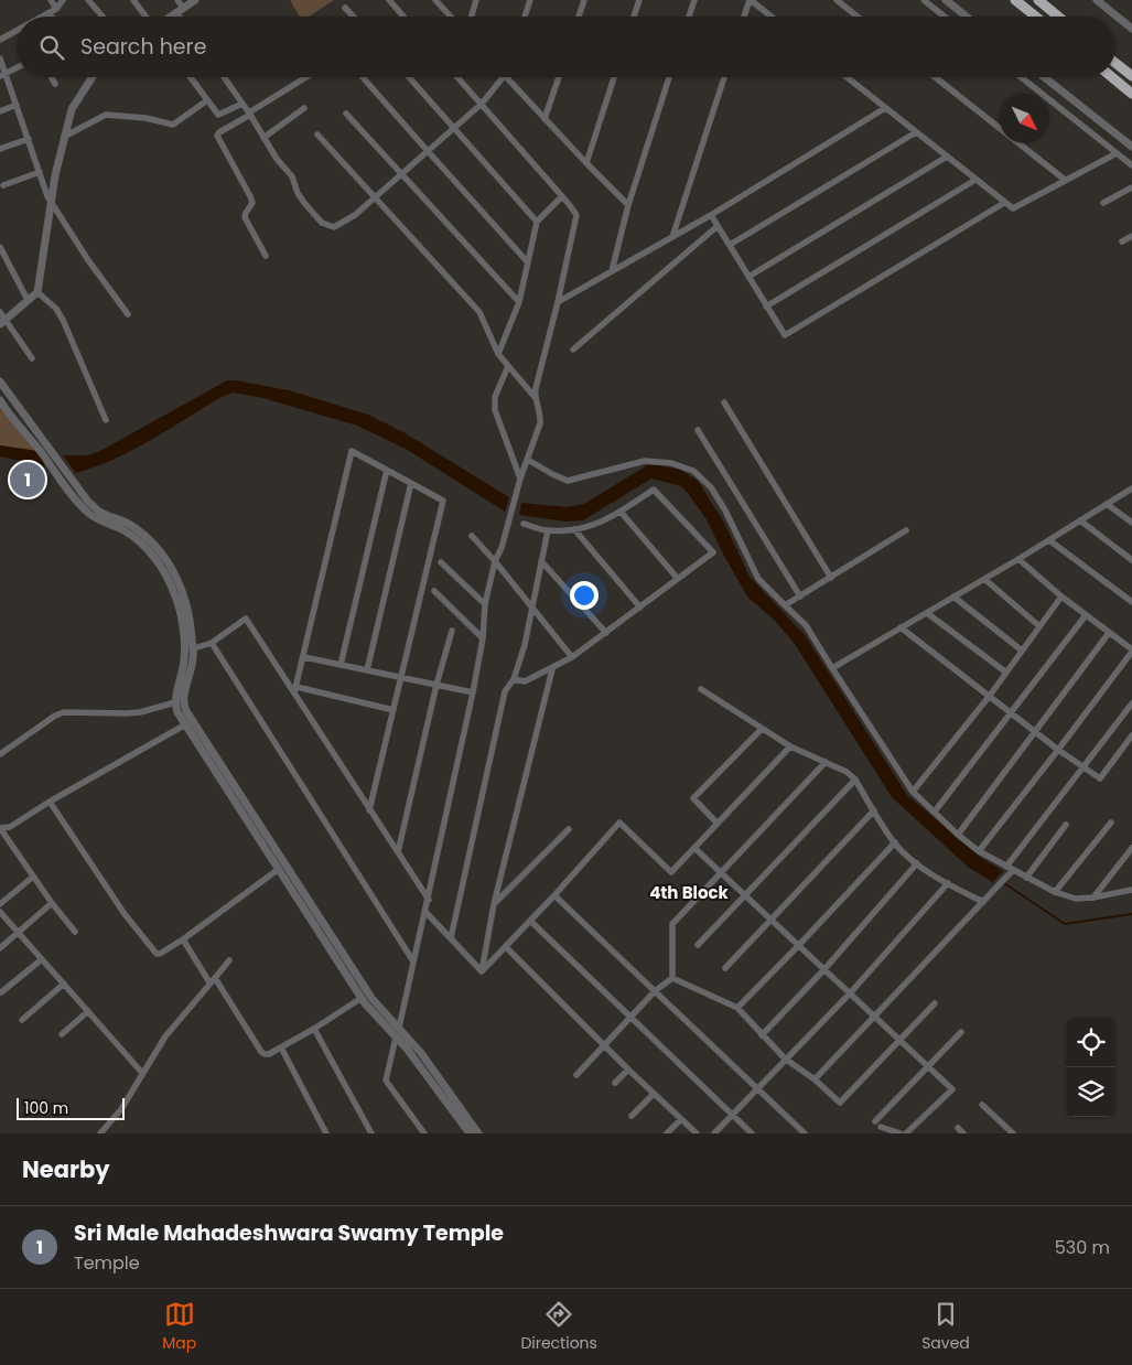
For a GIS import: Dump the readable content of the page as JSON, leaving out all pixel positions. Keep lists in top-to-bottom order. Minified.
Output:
{"districts":["4th Block"],"scale_bar":"100 m","north":"bottom right","page":{"search":"Search here","pins":"1","scale":"100 m","heading":"Nearby","list":[{"mark":"1","name":"Sri Male Mahadeshwara Swamy Temple","note":"Temple","value":"530 m"}],"nav":["Map","Directions","Saved"]}}
